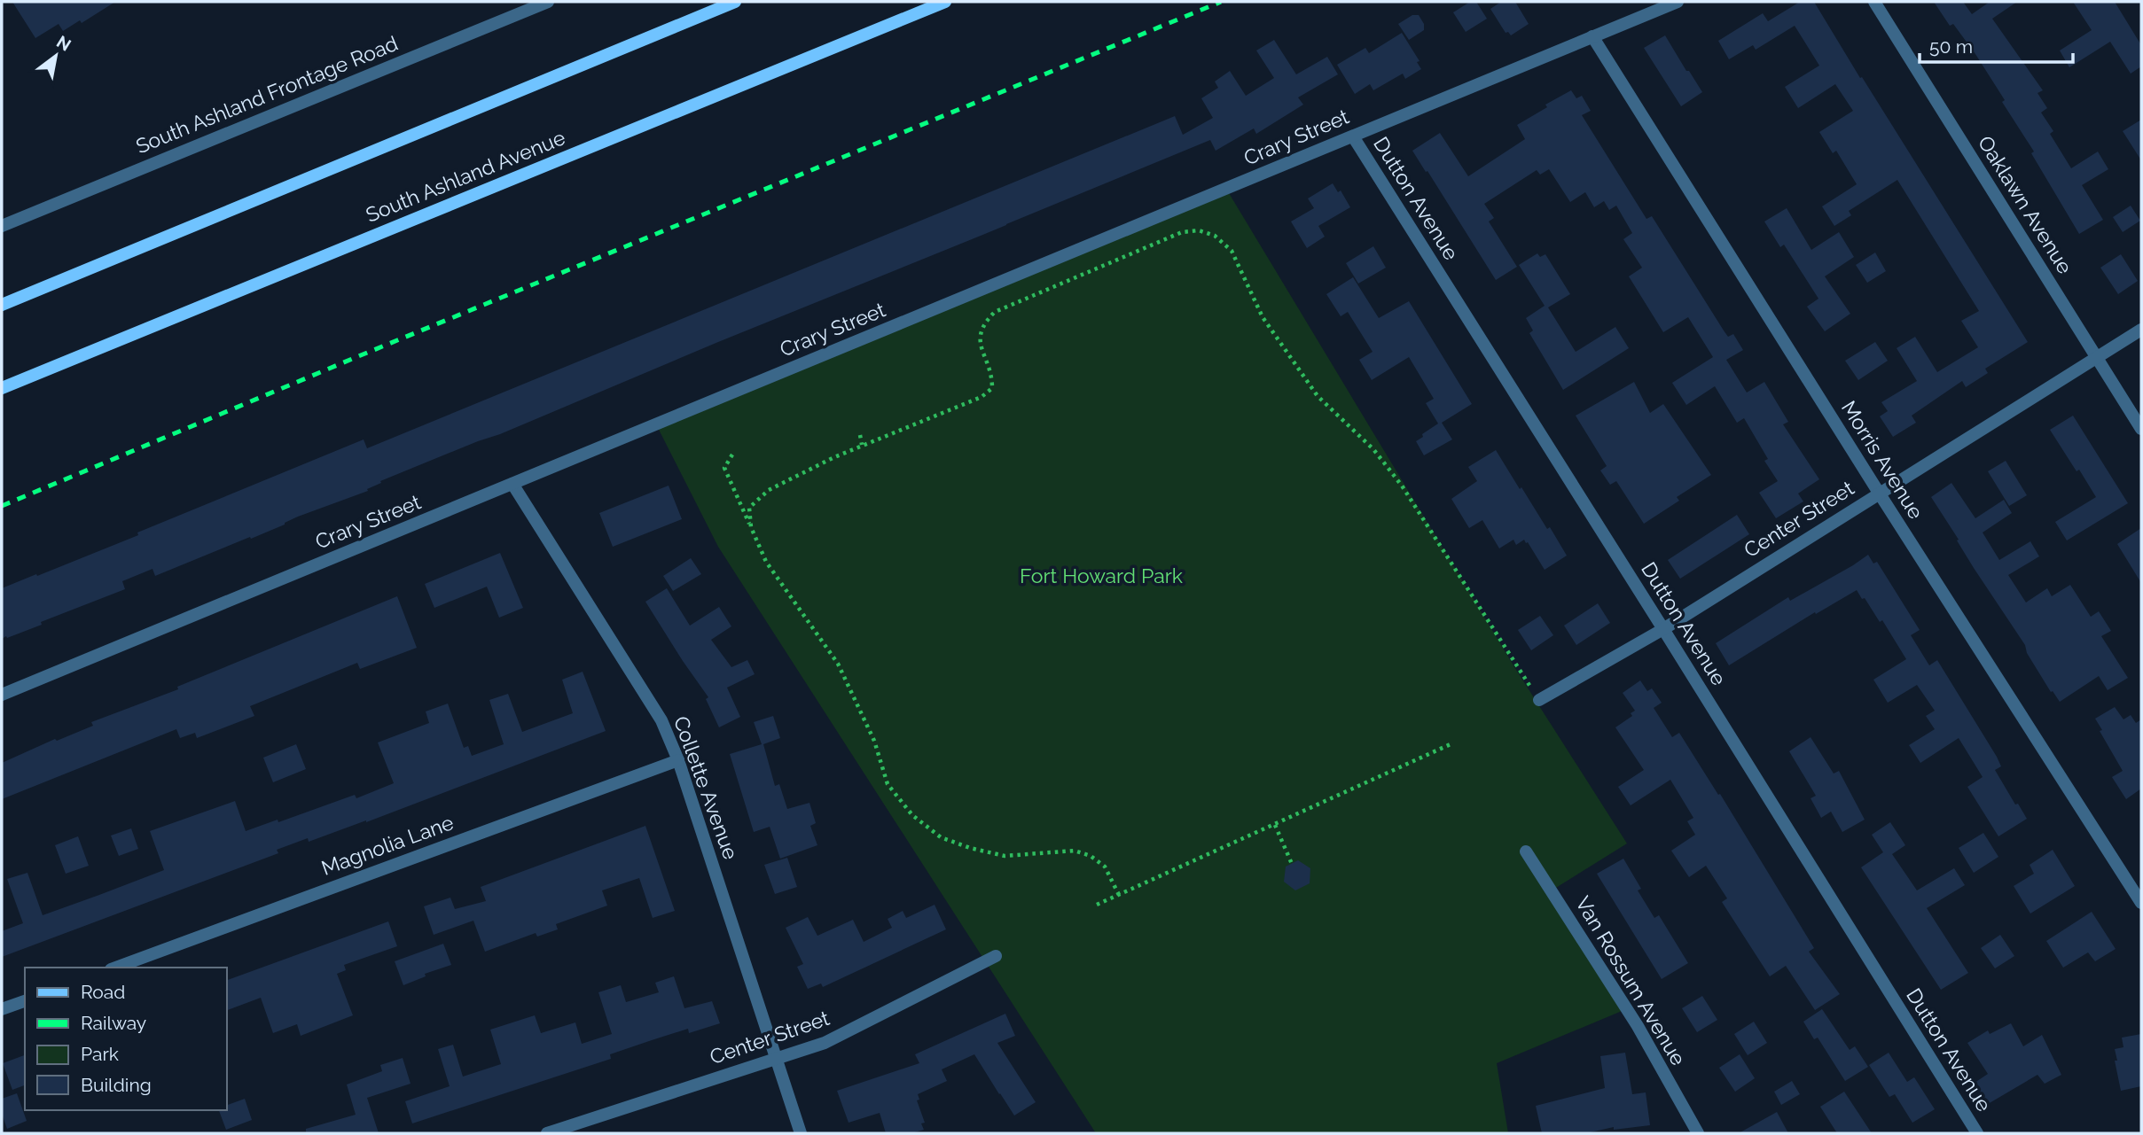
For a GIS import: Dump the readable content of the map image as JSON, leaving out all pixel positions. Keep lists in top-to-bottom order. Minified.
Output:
{"streets":{"main road":["South Ashland Avenue"],"street":["South Ashland Frontage Road","Crary Street","Dutton Avenue","Oaklawn Avenue","Morris Avenue","Center Street","Collette Avenue","Magnolia Lane","Van Rossum Avenue"]},"crossings":[["Crary Street","Dutton Avenue"],["Crary Street","Morris Avenue"],["Crary Street","Collette Avenue"],["Dutton Avenue","Center Street"],["Oaklawn Avenue","Center Street"],["Morris Avenue","Center Street"],["Center Street","Collette Avenue"],["Collette Avenue","Magnolia Lane"]],"parks":["Fort Howard Park"],"legend":["Road","Railway","Park","Building"],"scale_bar":"50 m","north":"top right"}
